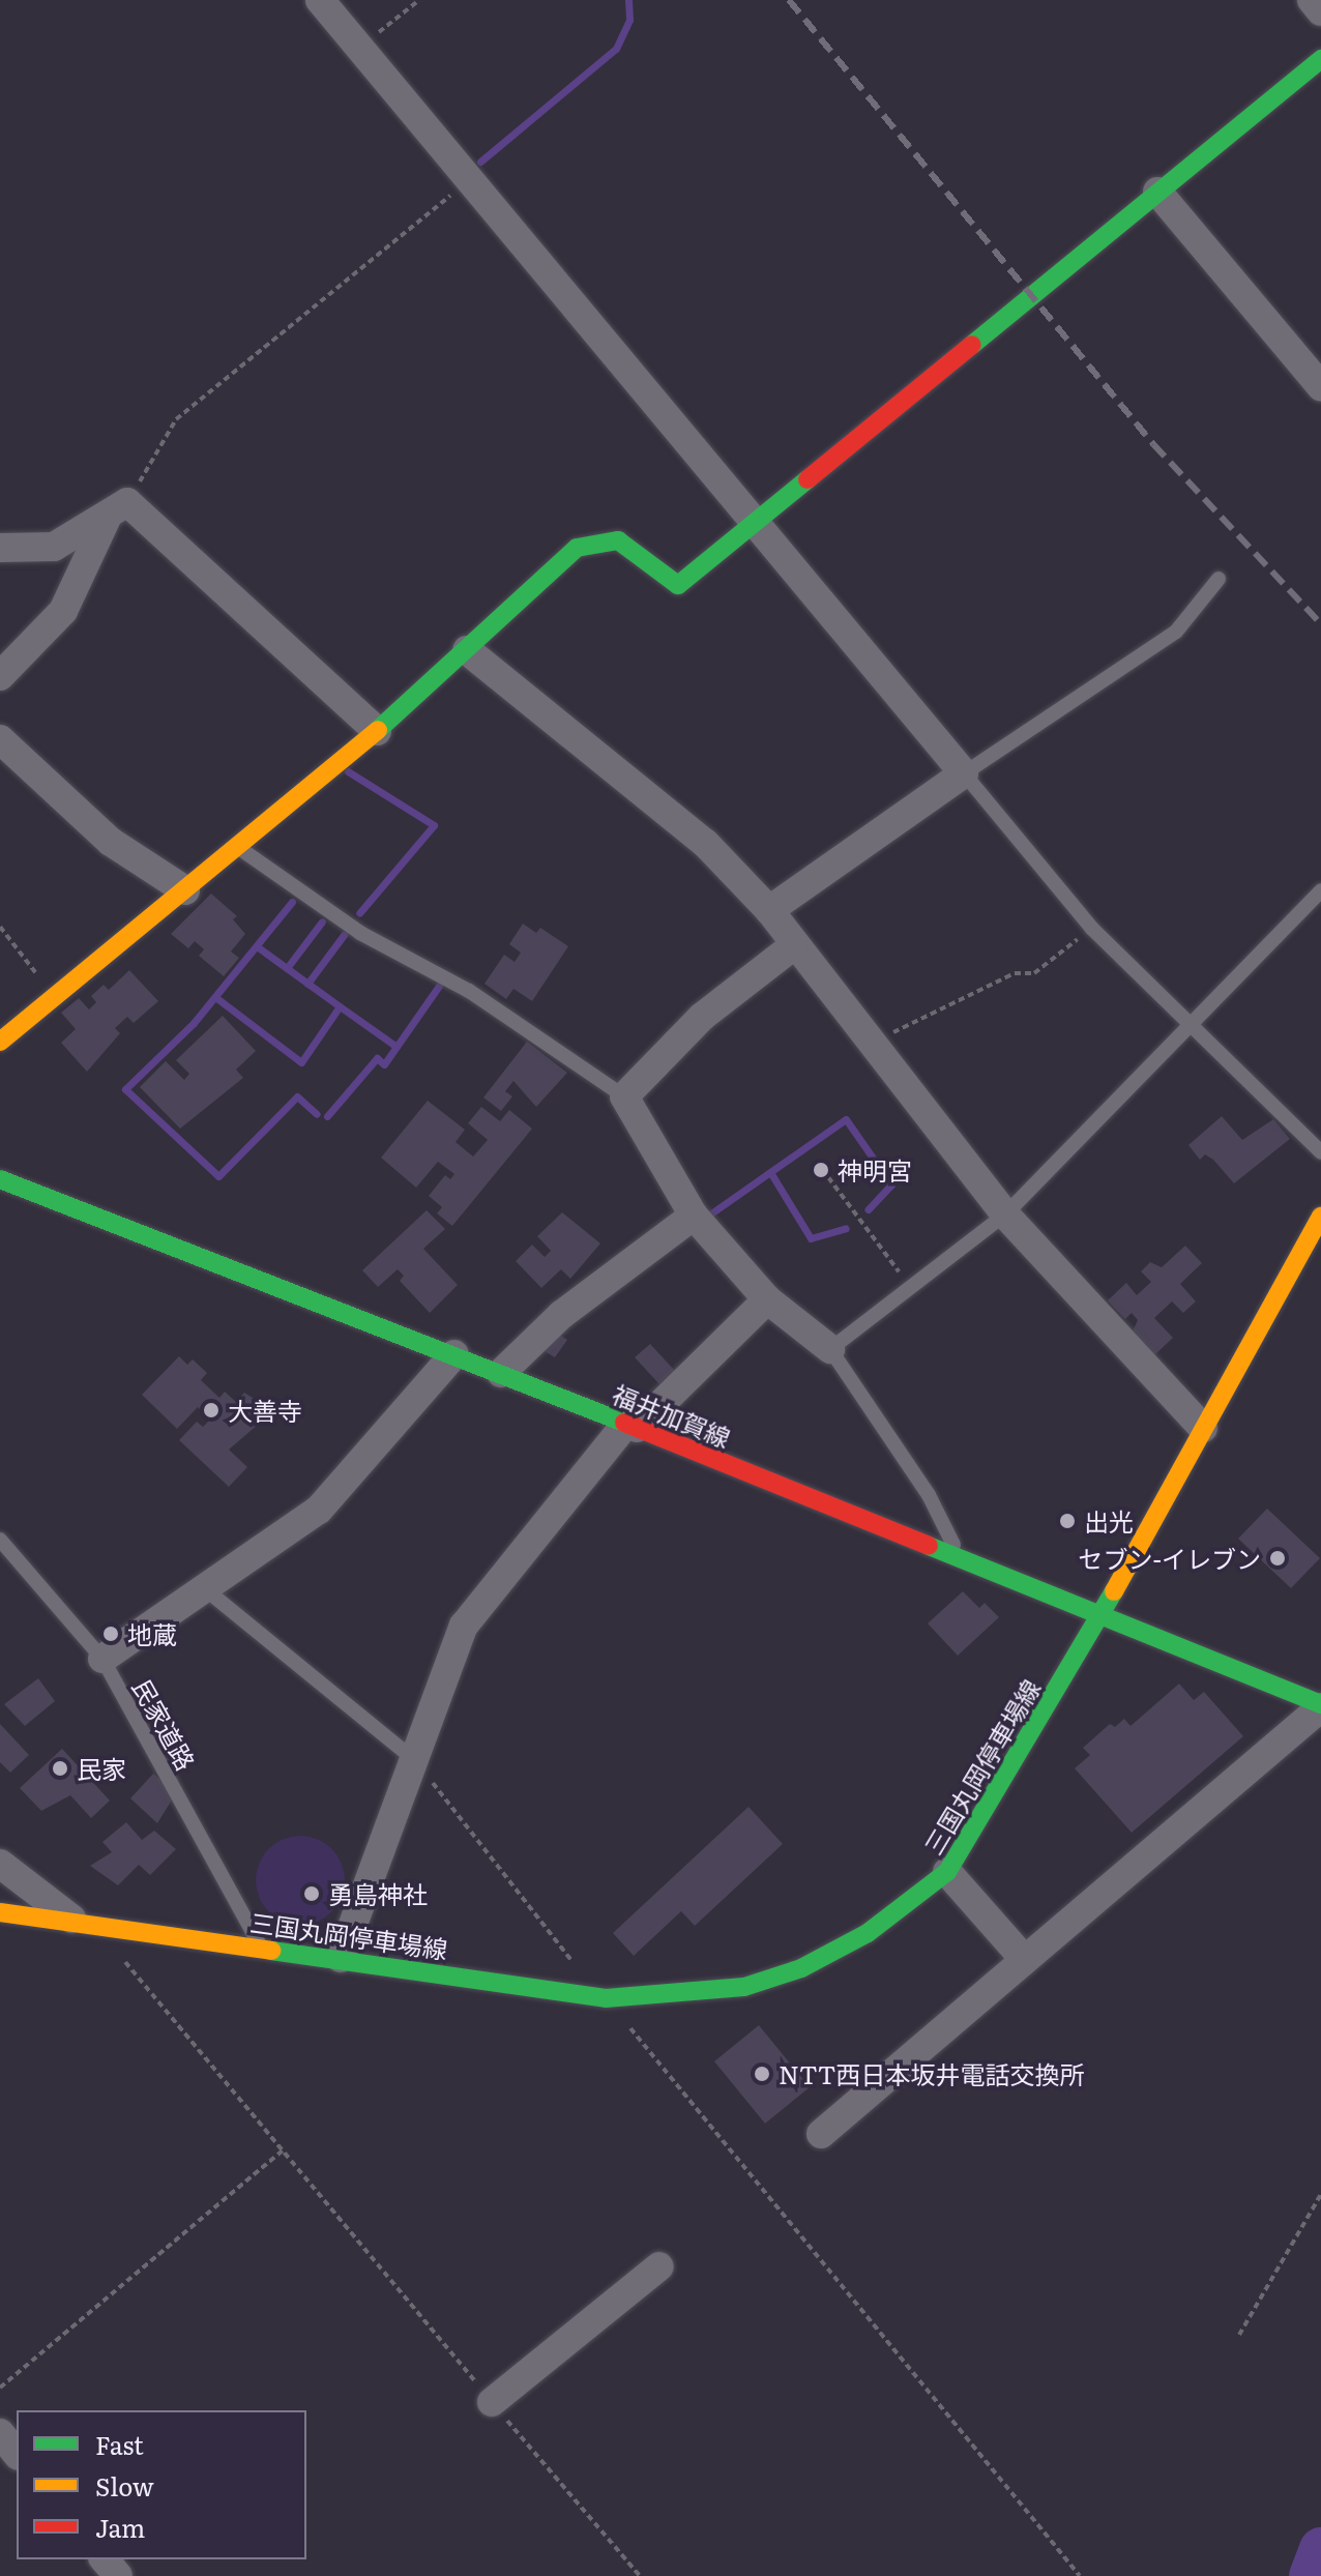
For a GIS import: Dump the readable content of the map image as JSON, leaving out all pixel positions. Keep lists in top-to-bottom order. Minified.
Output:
{"streets":{"main road":["福井加賀線","三国丸岡停車場線"],"lane":["民家道路"]},"crossings":[["福井加賀線","三国丸岡停車場線"],["民家道路","三国丸岡停車場線"]],"places":["神明宮","大善寺","出光","セブン-イレブン","地蔵","民家","勇島神社","NTT西日本坂井電話交換所"],"legend":["Fast","Slow","Jam"]}
